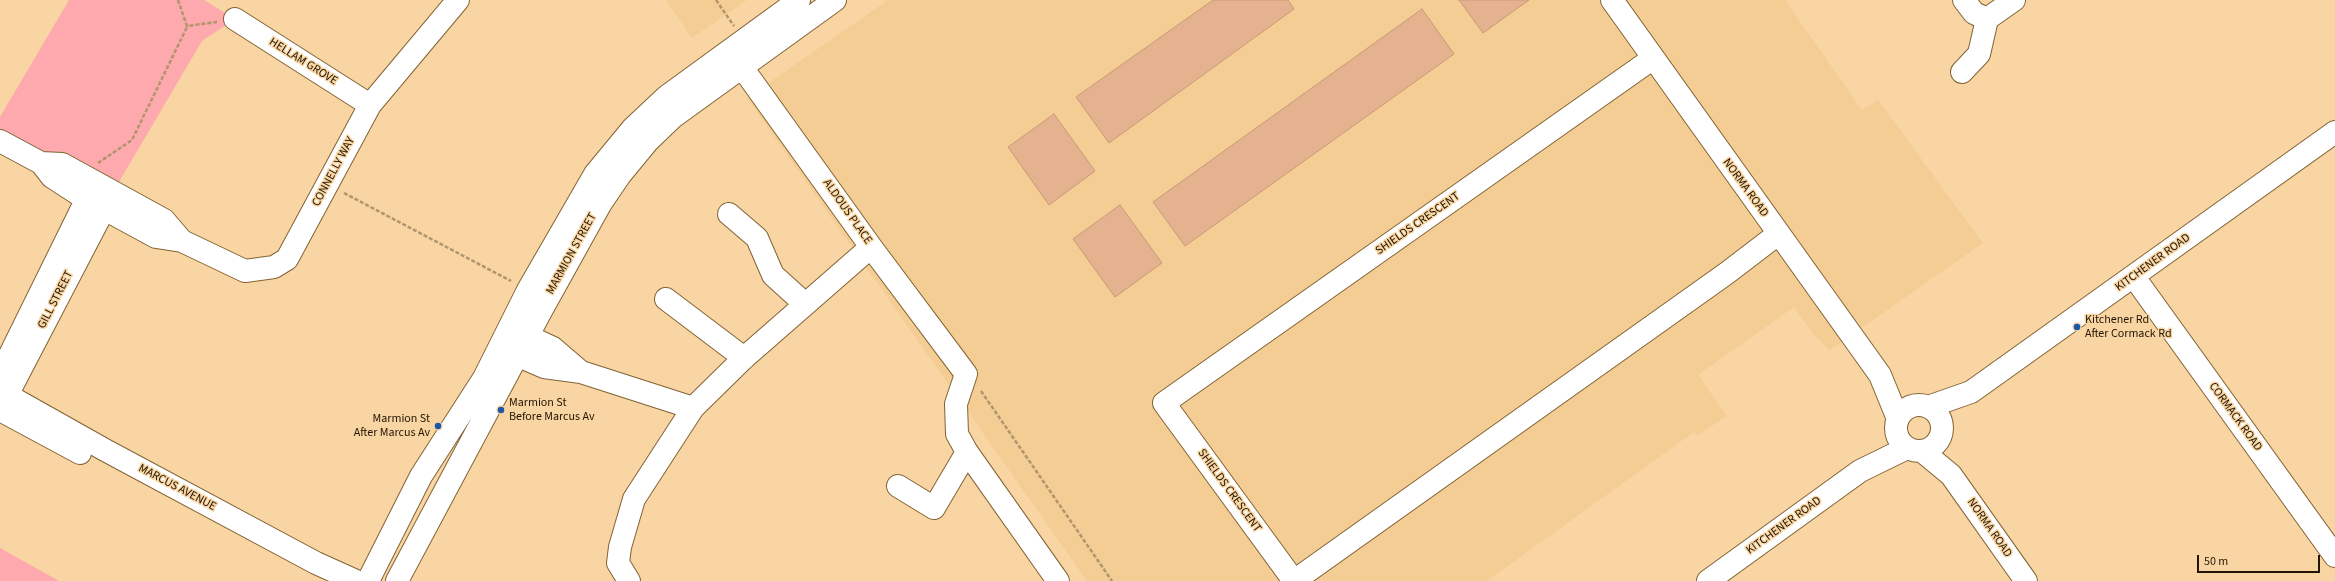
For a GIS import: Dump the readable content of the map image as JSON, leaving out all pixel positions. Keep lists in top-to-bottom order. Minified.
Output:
{"streets":{"street":["HELLAM GROVE","CONNELLY WAY","NORMA ROAD","ALDOUS PLACE","SHIELDS CRESCENT","MARMION STREET","KITCHENER ROAD","GILL STREET","CORMACK ROAD","MARCUS AVENUE"]},"crossings":[["HELLAM GROVE","CONNELLY WAY"],["CONNELLY WAY","GILL STREET"],["NORMA ROAD","SHIELDS CRESCENT"],["NORMA ROAD","KITCHENER ROAD"],["ALDOUS PLACE","MARMION STREET"],["KITCHENER ROAD","CORMACK ROAD"],["GILL STREET","MARCUS AVENUE"]],"places":["Kitchener Rd After Cormack Rd","Marmion St Before Marcus Av","Marmion St After Marcus Av"],"scale_bar":"50 m"}
